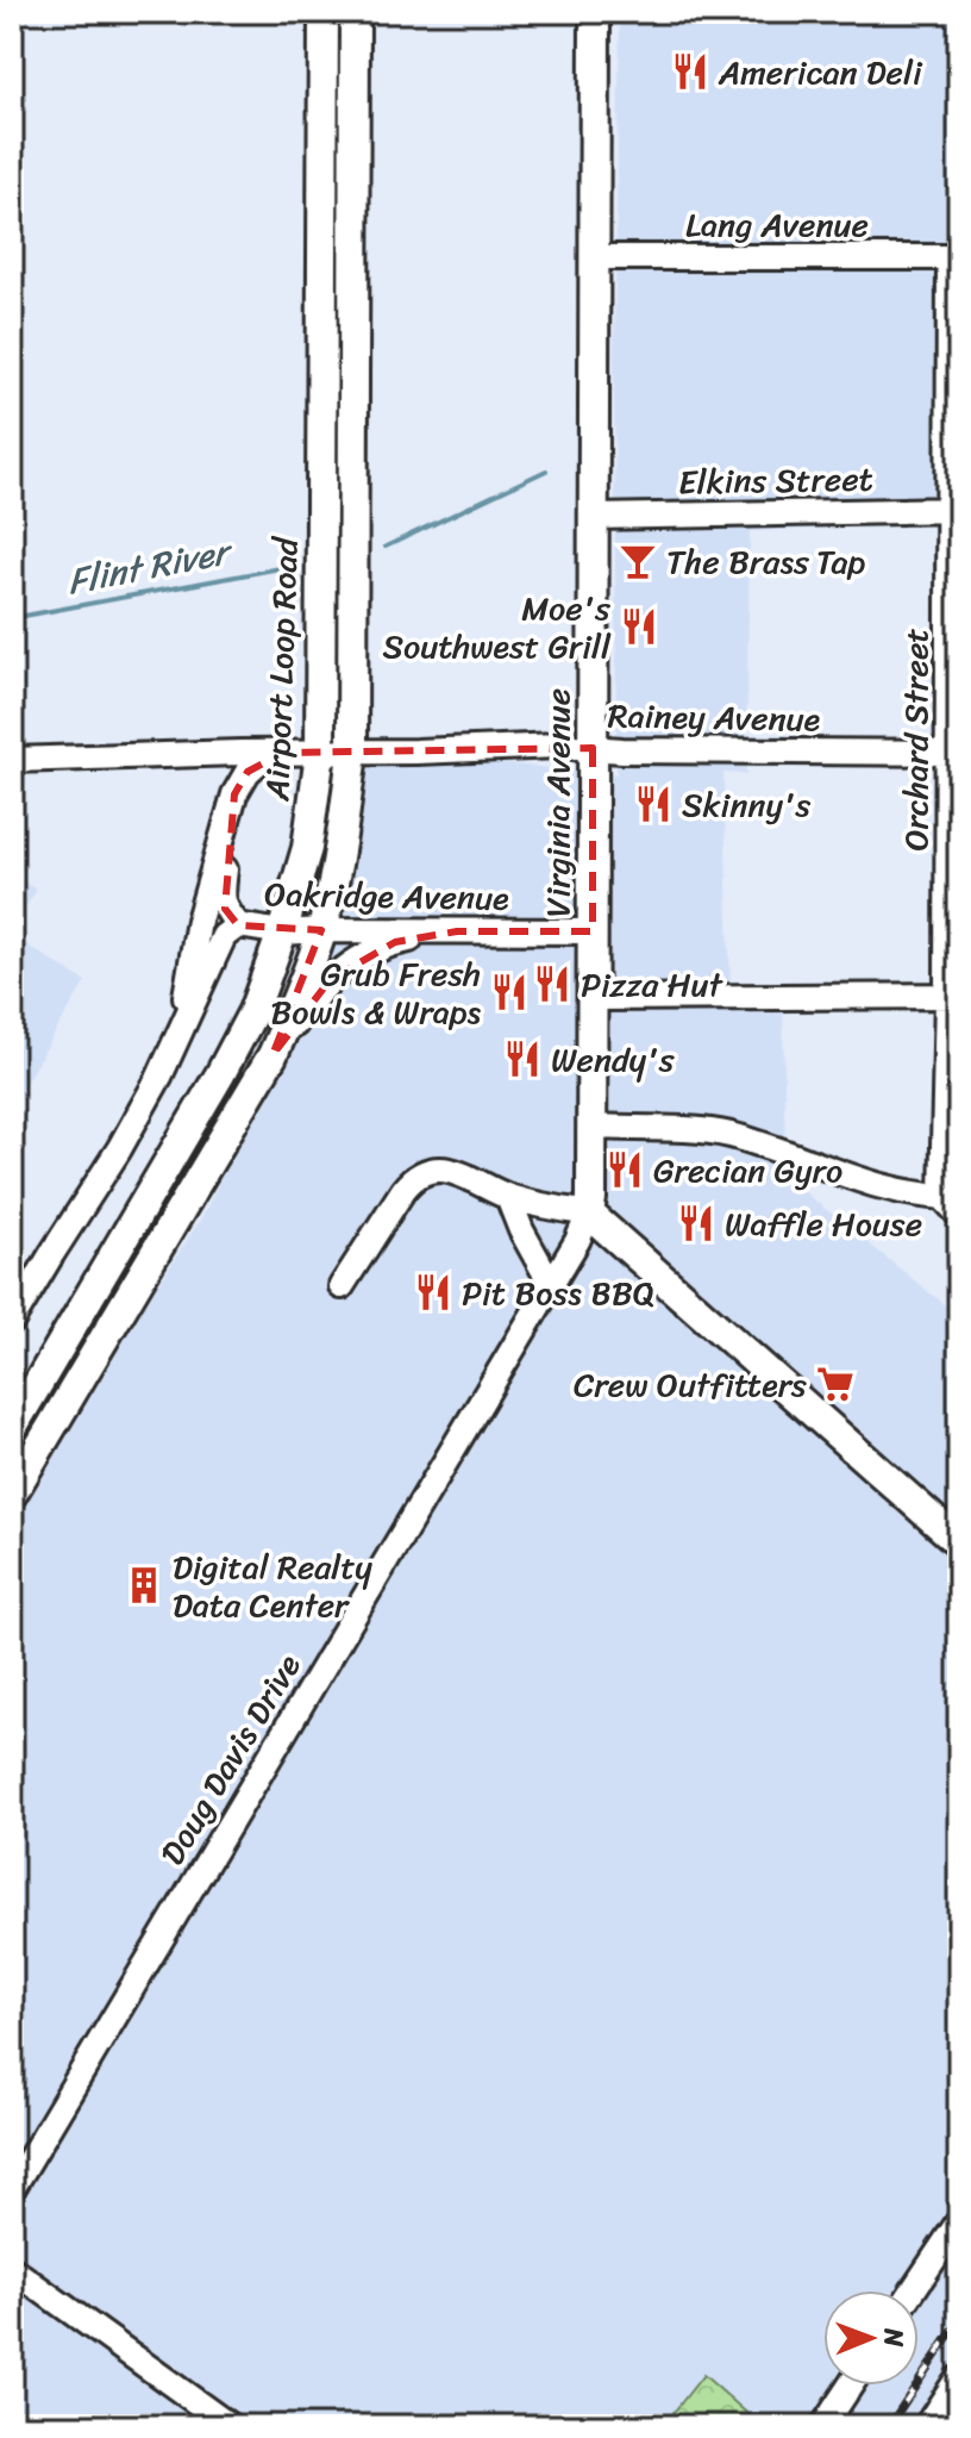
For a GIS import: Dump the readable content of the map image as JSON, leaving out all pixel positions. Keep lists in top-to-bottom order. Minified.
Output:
{"streets":{"main road":["Airport Loop Road","Virginia Avenue"],"street":["Lang Avenue","Elkins Street","Rainey Avenue","Orchard Street","Oakridge Avenue","Doug Davis Drive"]},"crossings":[["Lang Avenue","Orchard Street"],["Lang Avenue","Virginia Avenue"],["Elkins Street","Orchard Street"],["Elkins Street","Virginia Avenue"],["Airport Loop Road","Rainey Avenue"],["Airport Loop Road","Oakridge Avenue"],["Rainey Avenue","Orchard Street"],["Rainey Avenue","Virginia Avenue"],["Virginia Avenue","Oakridge Avenue"],["Virginia Avenue","Doug Davis Drive"]],"water":["Flint River"],"places":{"restaurant":["American Deli","Moe's Southwest Grill","Skinny's","Pizza Hut","Grub Fresh Bowls & Wraps","Wendy's","Grecian Gyro","Waffle House","Pit Boss BBQ"],"bar":["The Brass Tap"],"supermarket":["Crew Outfitters"],"building":["Digital Realty Data Center"]},"north":"right"}
